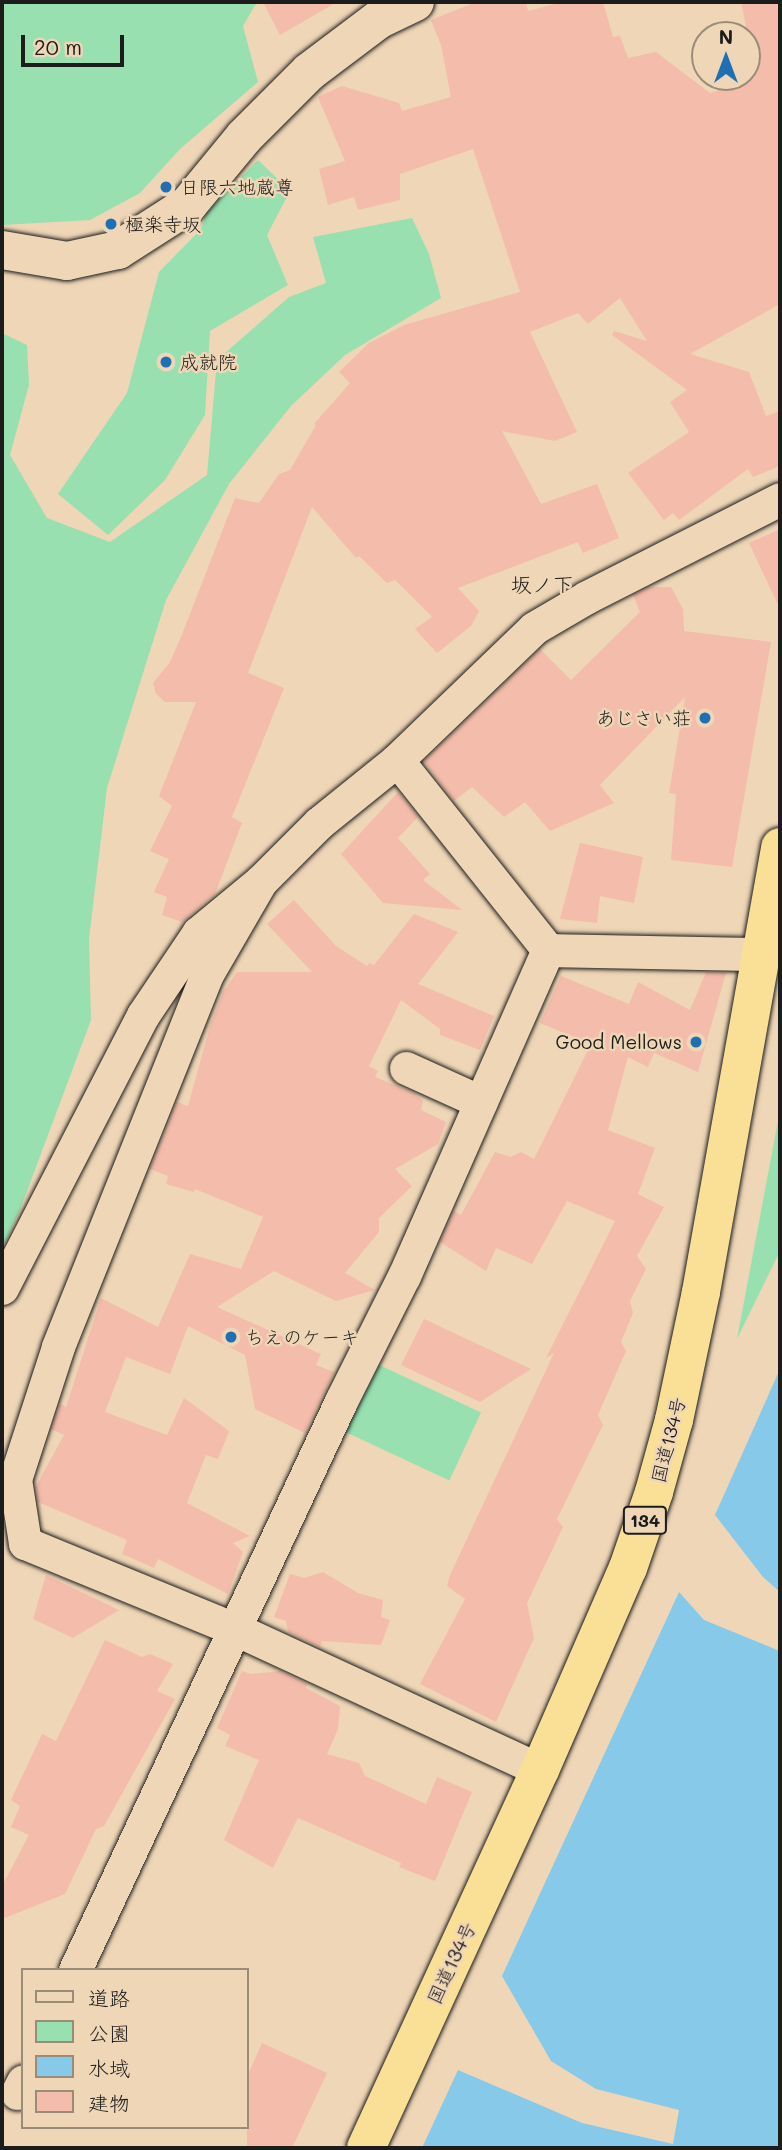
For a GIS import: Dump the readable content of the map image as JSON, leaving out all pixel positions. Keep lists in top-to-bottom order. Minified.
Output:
{"streets":{"highway":["国道134号","134"]},"districts":["坂ノ下"],"places":["日限六地蔵尊","極楽寺坂","成就院","あじさい荘","Good Mellows","ちえのケーキ"],"legend":["道路","公園","水域","建物"],"scale_bar":"20 m","north":"top"}
